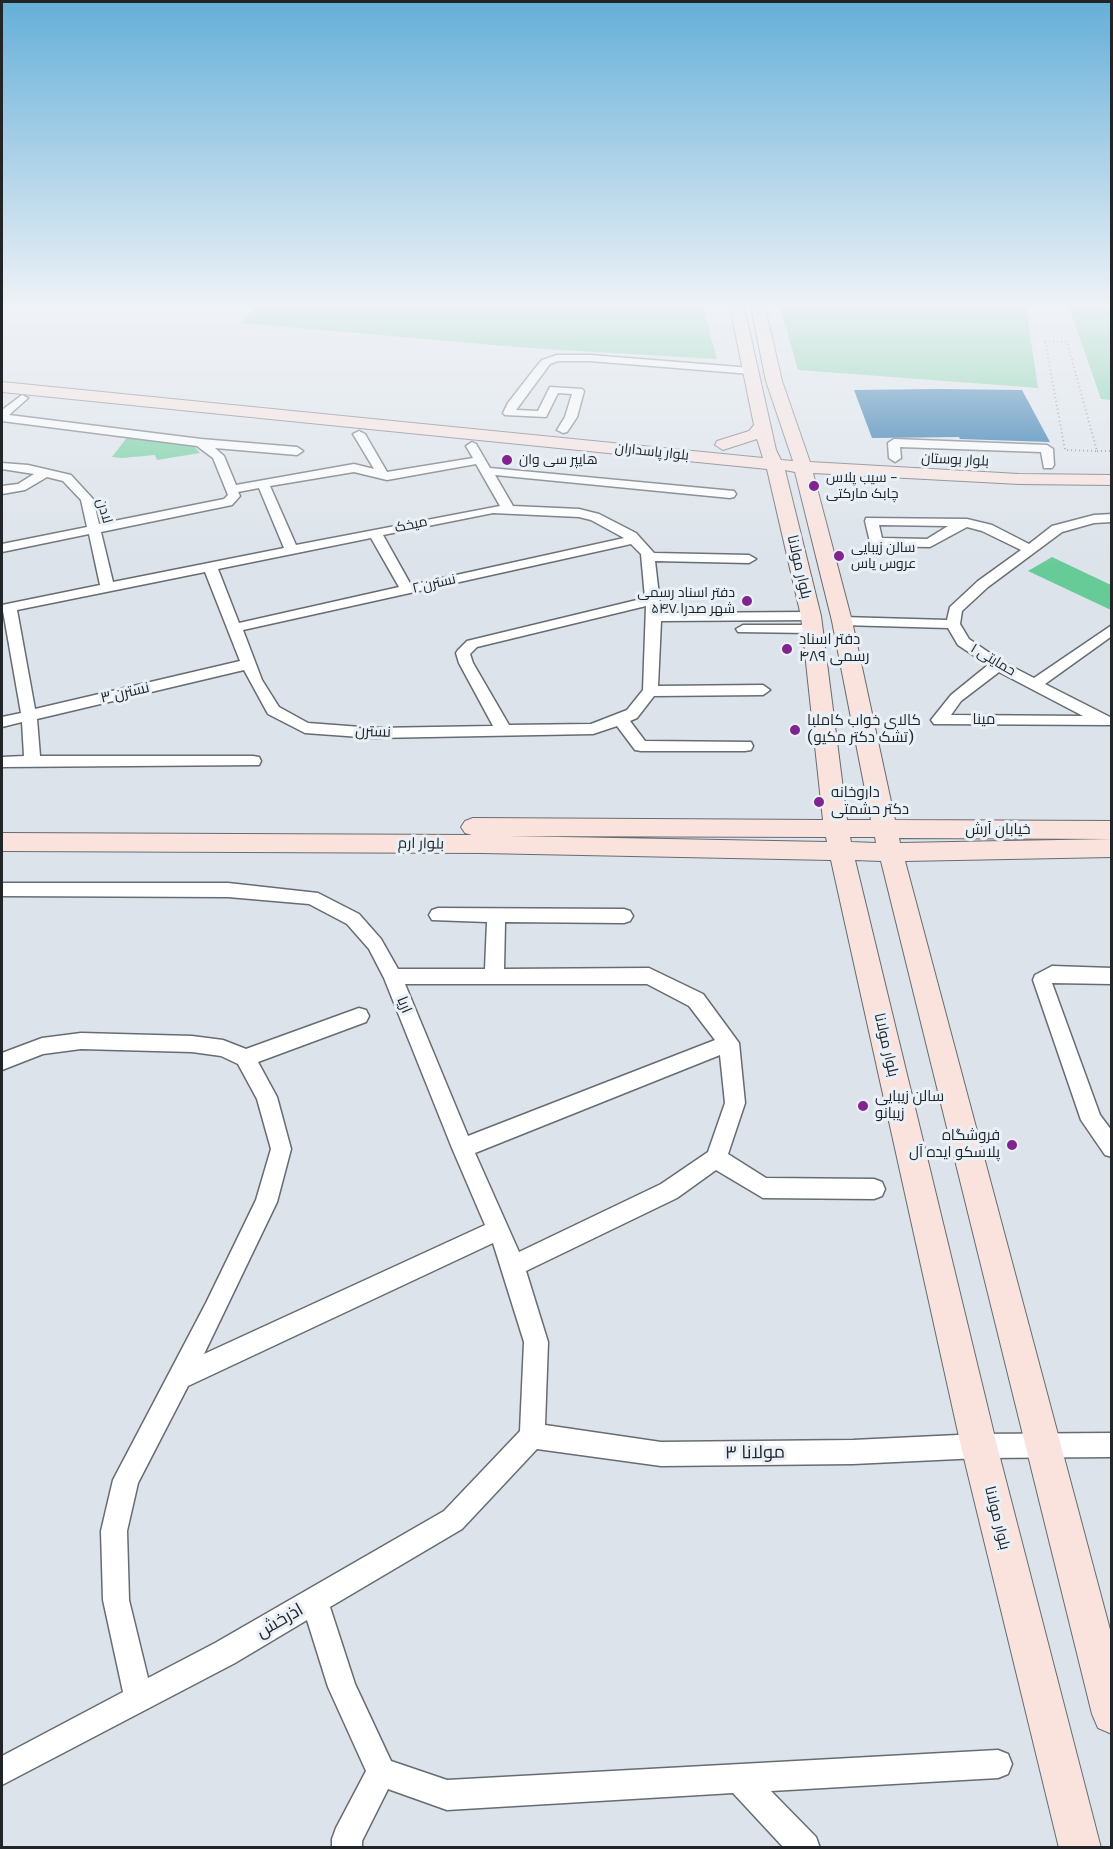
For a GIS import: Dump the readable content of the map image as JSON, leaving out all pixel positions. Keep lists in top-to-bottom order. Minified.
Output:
{"streets":{"main road":["بلوار پاسداران","بلوار بوستان","بلوار مولانا","خیابان آرش","بلوار ارم"],"street":["لادن","میخک","نسترن ۲","حمایتی ۱","نسترن ۳","مینا","نسترن","اریا","مولانا ۳","اذرخش"]},"crossings":[["بلوار پاسداران","بلوار بوستان"],["بلوار پاسداران","بلوار مولانا"],["بلوار بوستان","بلوار مولانا"],["لادن","میخک"],["میخک","نسترن ۲"],["میخک","نسترن"],["بلوار مولانا","خیابان آرش"],["بلوار مولانا","بلوار ارم"],["بلوار مولانا","مولانا ۳"],["نسترن ۲","نسترن"],["حمایتی ۱","مینا"],["نسترن ۳","نسترن"],["اریا","مولانا ۳"],["اریا","اذرخش"],["مولانا ۳","اذرخش"]],"places":["هایپر سی وان","سیب پلاس - چابک مارکتی","سالن زیبایی عروس یاس","دفتر اسناد رسمی ۵۴۷ شهر صدرا","دفتر اسناد رسمی ۴۸۹","کالای خواب کاملیا (تشک دکتر مکیو)","داروخانه دکتر حشمتی","سالن‌ زیبایی زیبانو","فروشگاه پلاسکو ایده آل"]}
